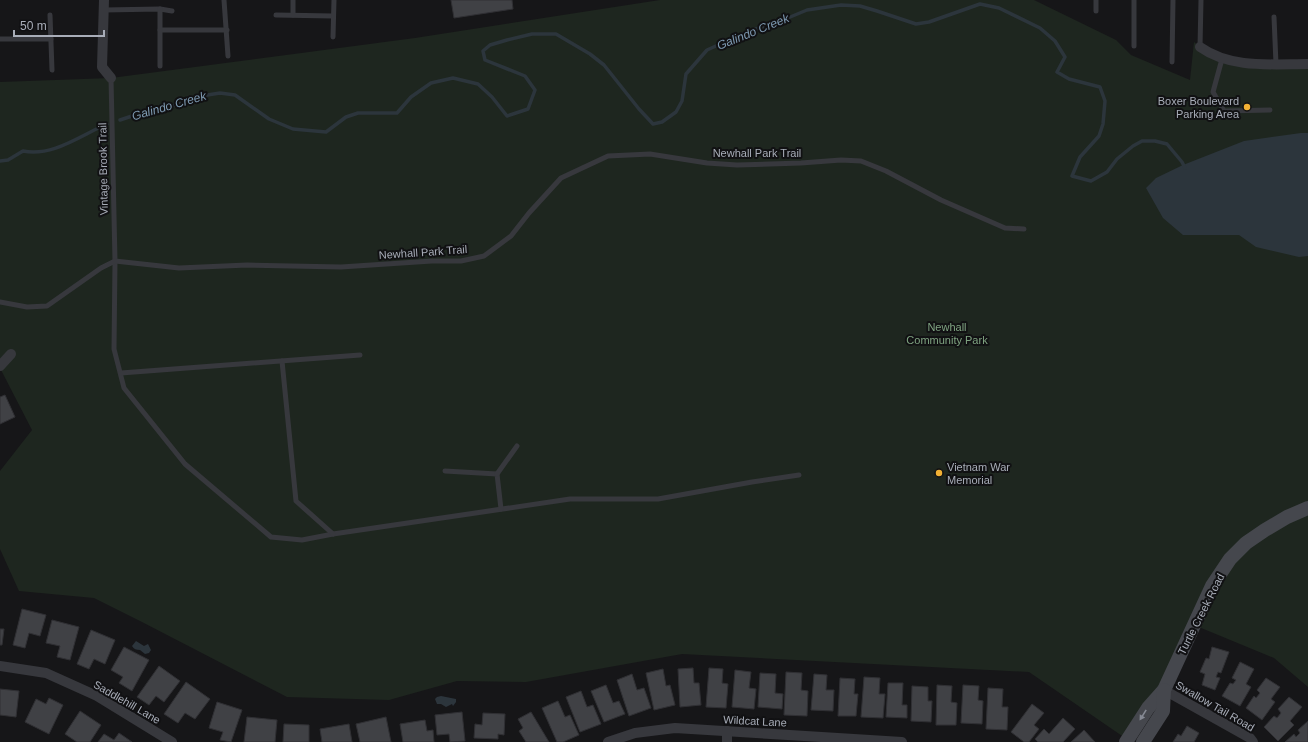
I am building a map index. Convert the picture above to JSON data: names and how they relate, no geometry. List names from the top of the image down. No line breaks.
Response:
{"streets":{"street":["Turtle Creek Road","Saddlehill Lane","Swallow Tail Road","Wildcat Lane"],"lane":["Newhall Park Trail","Vintage Brook Trail"]},"crossings":[["Newhall Park Trail","Vintage Brook Trail"],["Turtle Creek Road","Swallow Tail Road"]],"water":["Galindo Creek"],"parks":["Newhall Community Park"],"places":["Boxer Boulevard Parking Area","Vietnam War Memorial"],"scale_bar":"50 m"}
